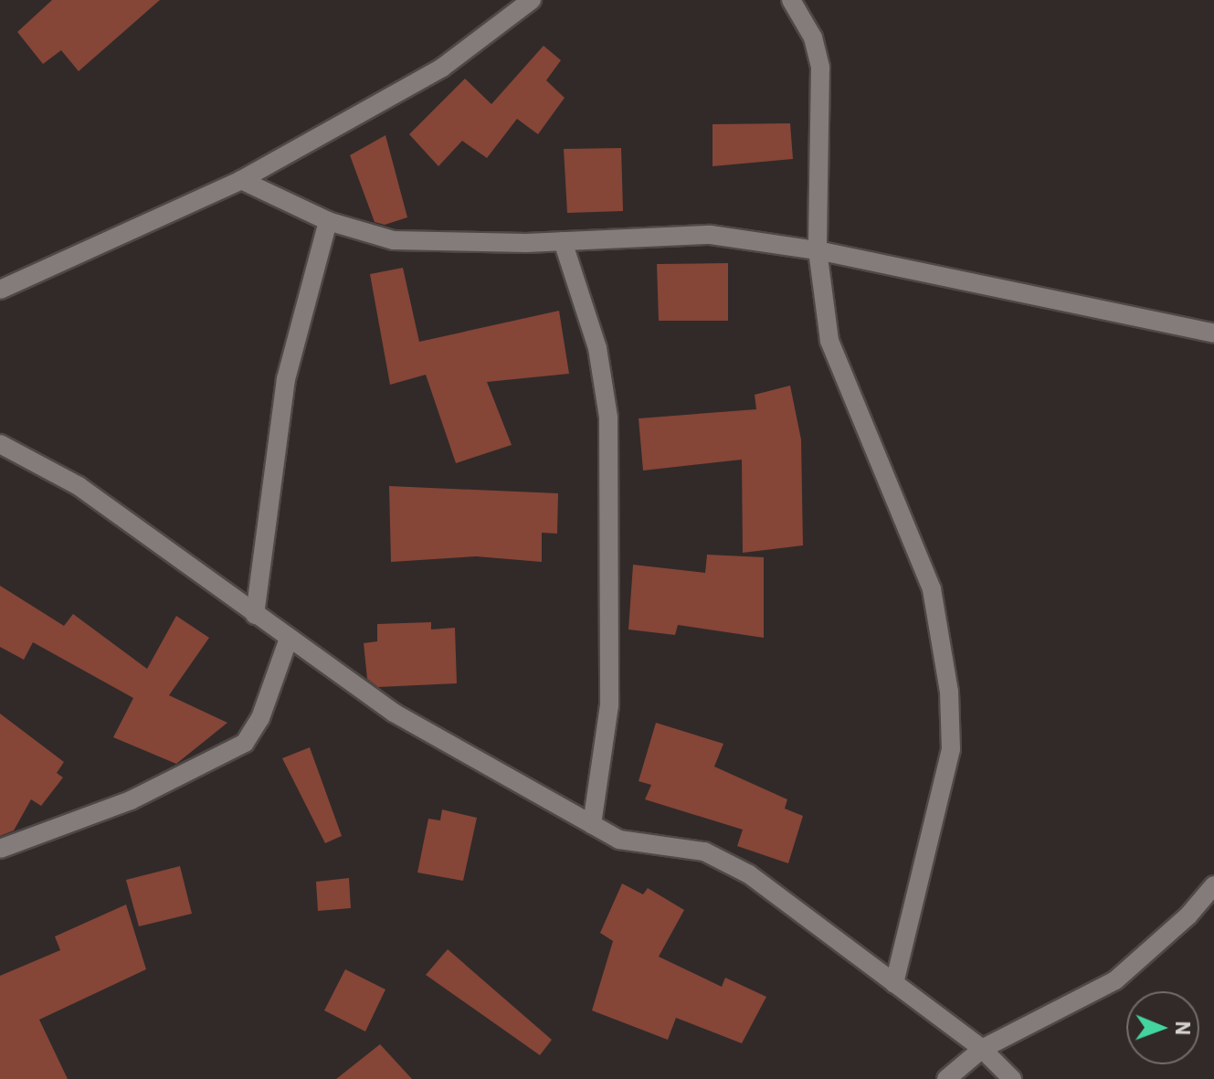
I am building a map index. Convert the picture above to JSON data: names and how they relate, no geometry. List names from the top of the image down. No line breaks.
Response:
{"north":"right"}
